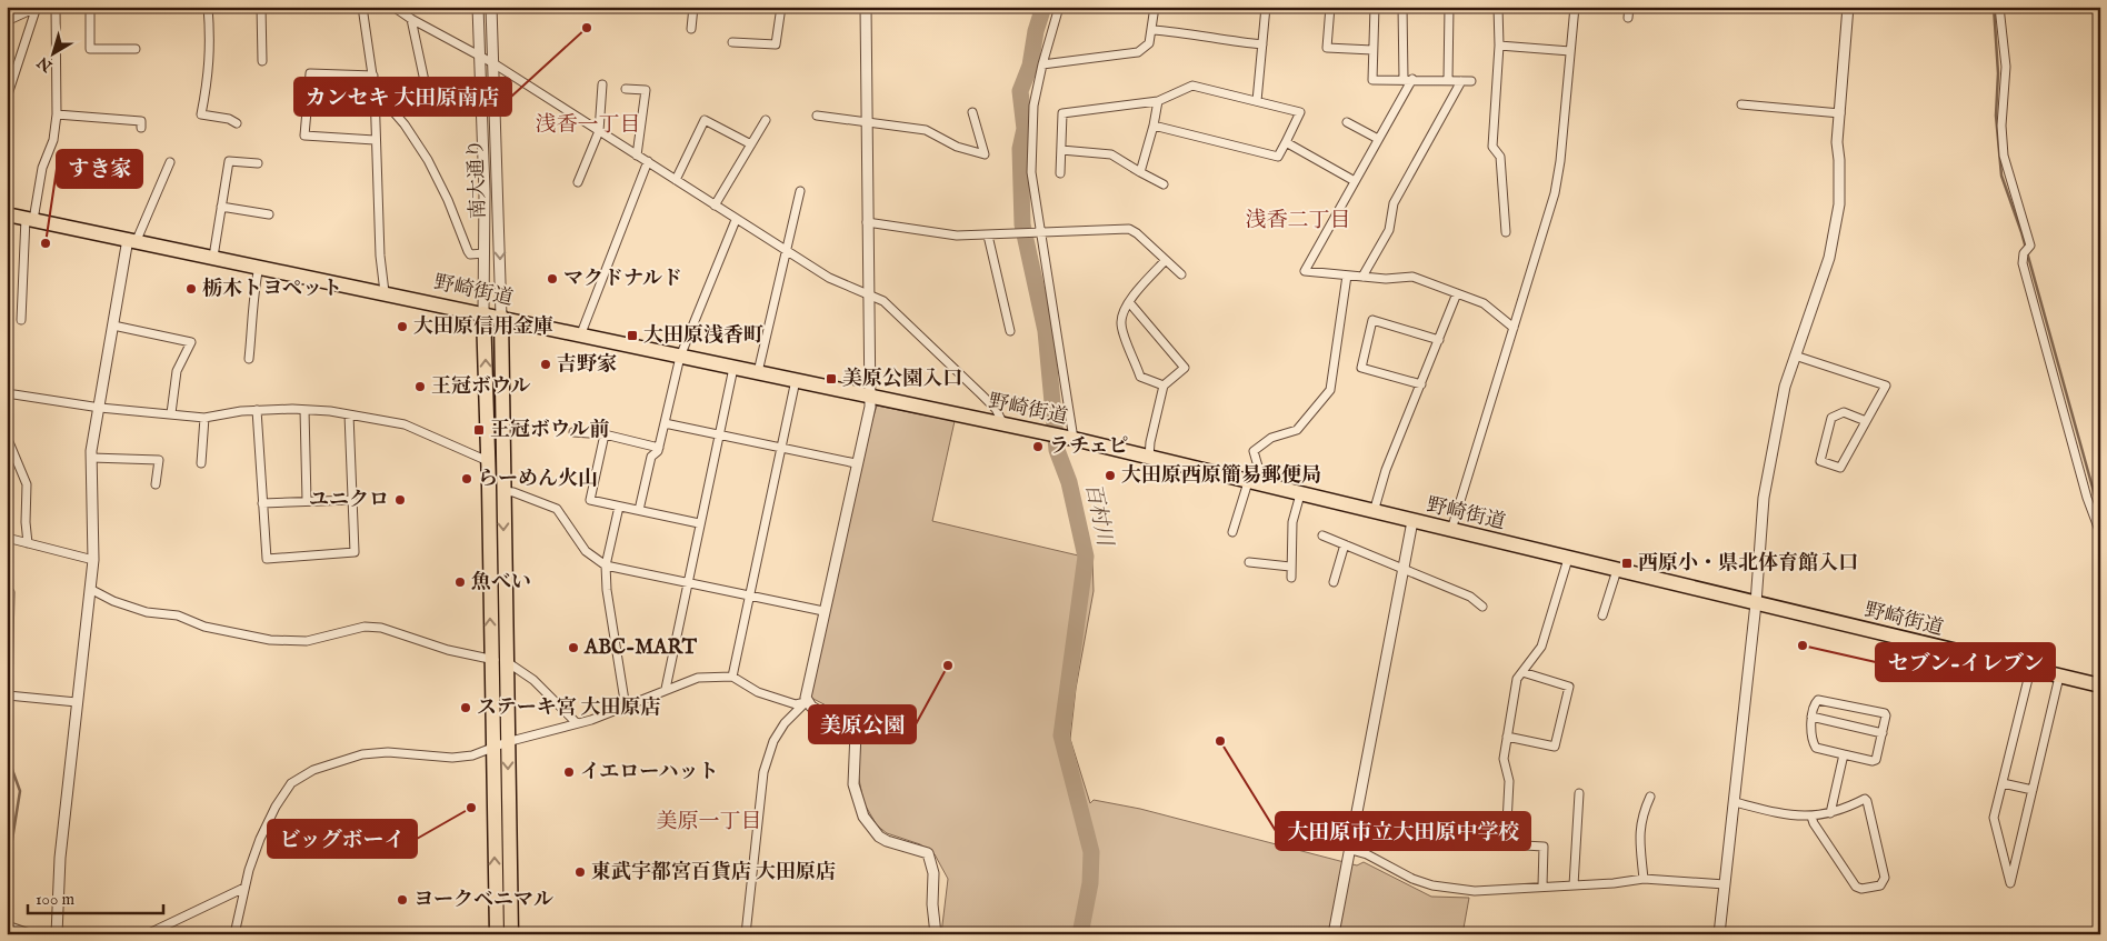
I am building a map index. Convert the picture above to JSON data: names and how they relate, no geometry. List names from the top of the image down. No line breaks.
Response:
{"streets":{"highway":["野崎街道"],"street":["南大通り"]},"crossings":[["南大通り","野崎街道"]],"districts":["浅香一丁目","浅香二丁目","美原一丁目"],"water":["百村川"],"places":{"other":["カンセキ 大田原南店","すき家","マクドナルド","栃木トヨペット","大田原信用金庫","吉野家","王冠ボウル","ラチェピ","大田原西原簡易郵便局","らーめん火山","ユニクロ","魚べい","セブン-イレブン","ABC-MART","美原公園","ステーキ宮 大田原店","大田原市立大田原中学校","イエローハット","ビッグボーイ","東武宇都宮百貨店 大田原店","ヨークベニマル"],"transit":["大田原浅香町","美原公園入口","王冠ボウル前","西原小・県北体育館入口"]},"scale_bar":"100 m","north":"bottom left"}
